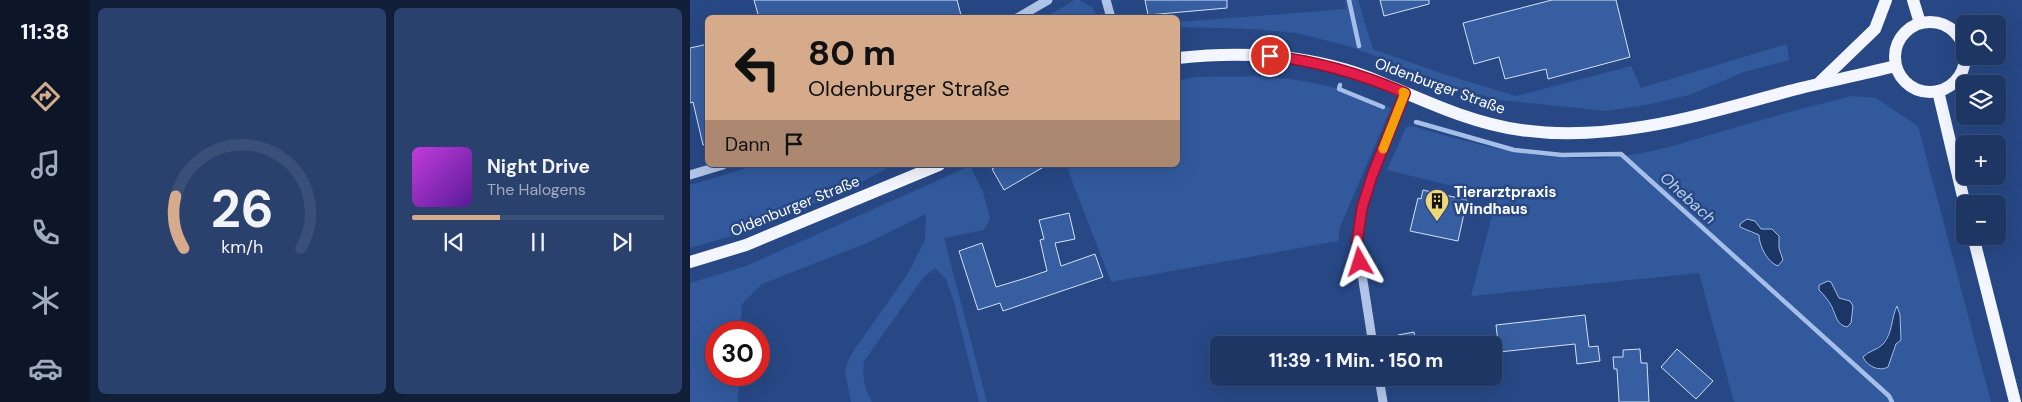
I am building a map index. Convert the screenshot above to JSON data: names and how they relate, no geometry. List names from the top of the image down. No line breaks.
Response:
{"streets":{"main road":["Oldenburger Straße"]},"water":["Ohebach"],"places":{"building":["Tierarztpraxis Windhaus"]},"page":{"tabs":"11:38","map_buttons":["+","−"],"turn":["80 m","Oldenburger Straße"],"then":"Dann","song":["Night Drive","The Halogens"],"limit":"30","trip":"11:39 · 1 Min. · 150 m","gauge":["26","km/h"]}}
